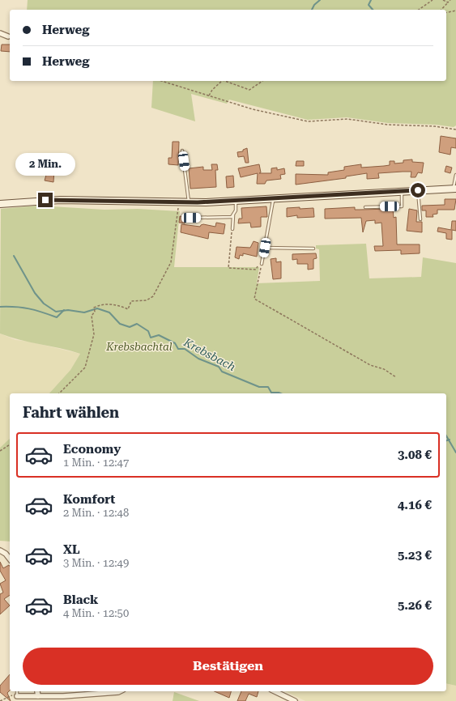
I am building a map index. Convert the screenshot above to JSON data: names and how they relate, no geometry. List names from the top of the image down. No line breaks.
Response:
{"water":["Krebsbach"],"parks":["Krebsbachtal"],"page":{"banner":["Herweg","Herweg"],"bubble":"2 Min.","heading":"Fahrt wählen","list":[{"name":"Economy","note":"1 Min. · 12:47","value":"3.08 €"},{"name":"Komfort","note":"2 Min. · 12:48","value":"4.16 €"},{"name":"XL","note":"3 Min. · 12:49","value":"5.23 €"},{"name":"Black","note":"4 Min. · 12:50","value":"5.26 €"}],"buttons":"Bestätigen"}}
